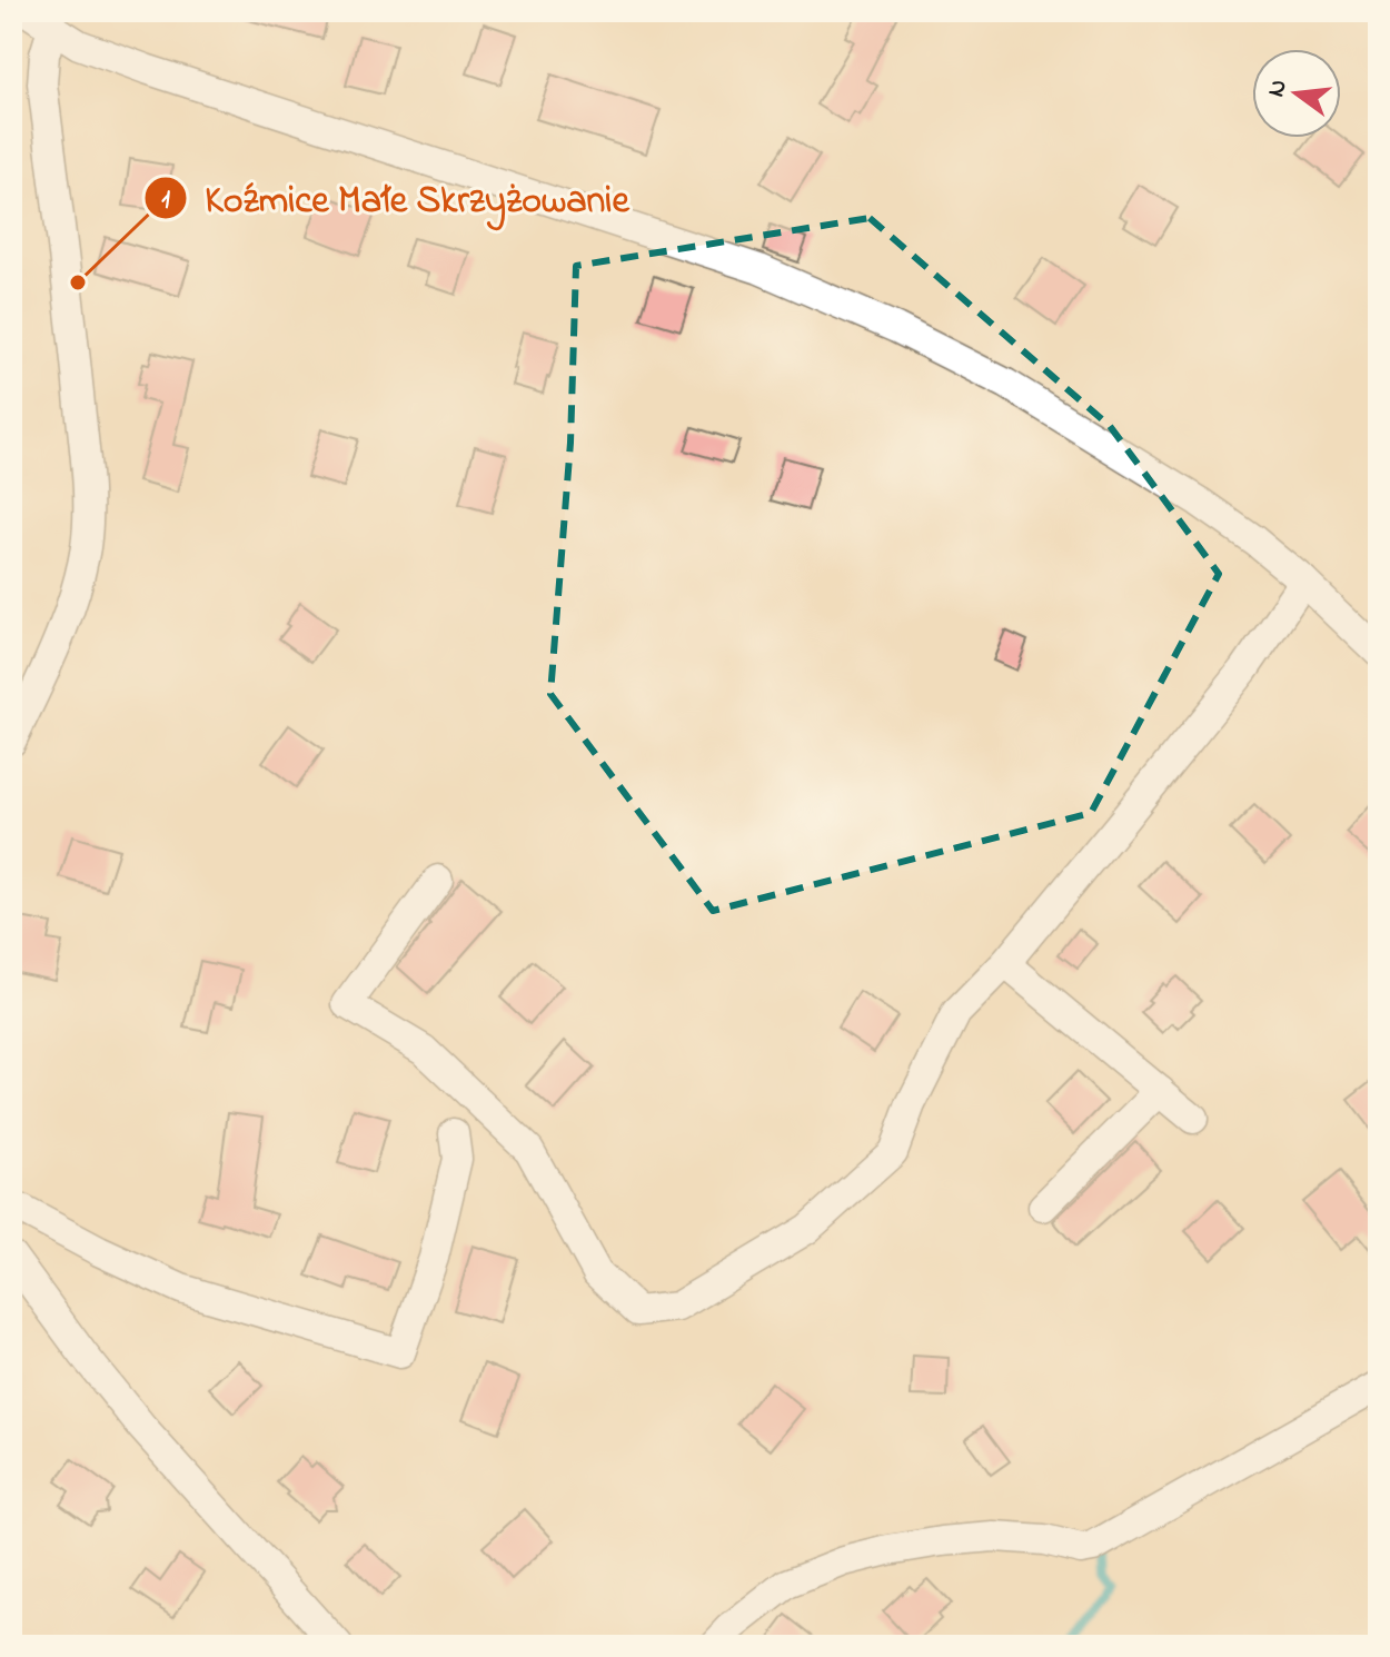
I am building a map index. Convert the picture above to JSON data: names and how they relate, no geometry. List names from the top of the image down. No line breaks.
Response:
{"places":["Koźmice Małe Skrzyżowanie"],"north":"left"}
